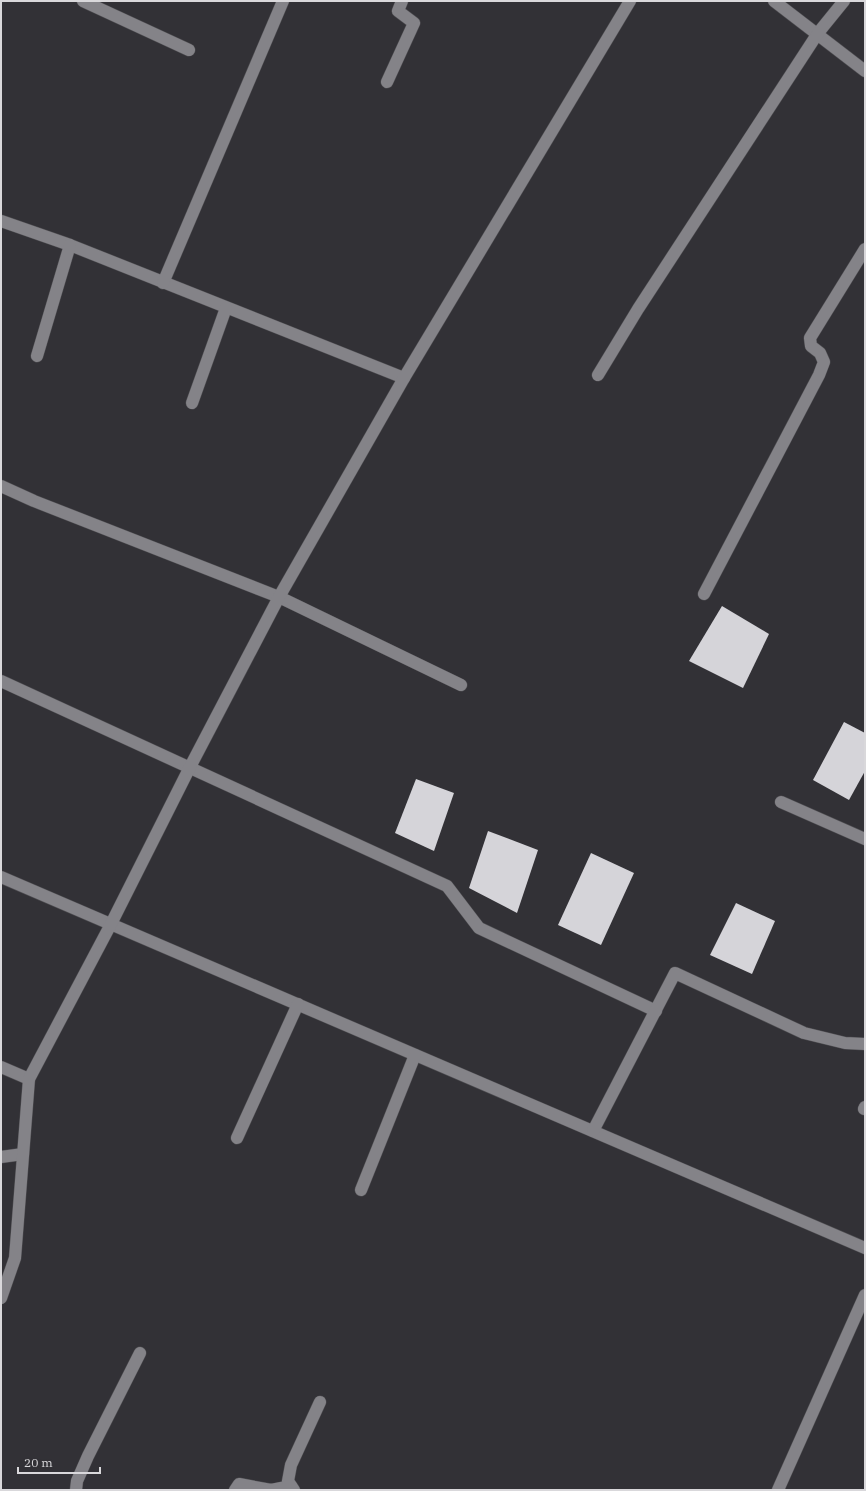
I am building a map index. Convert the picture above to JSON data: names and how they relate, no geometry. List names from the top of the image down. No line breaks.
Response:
{"scale_bar":"20 m"}
